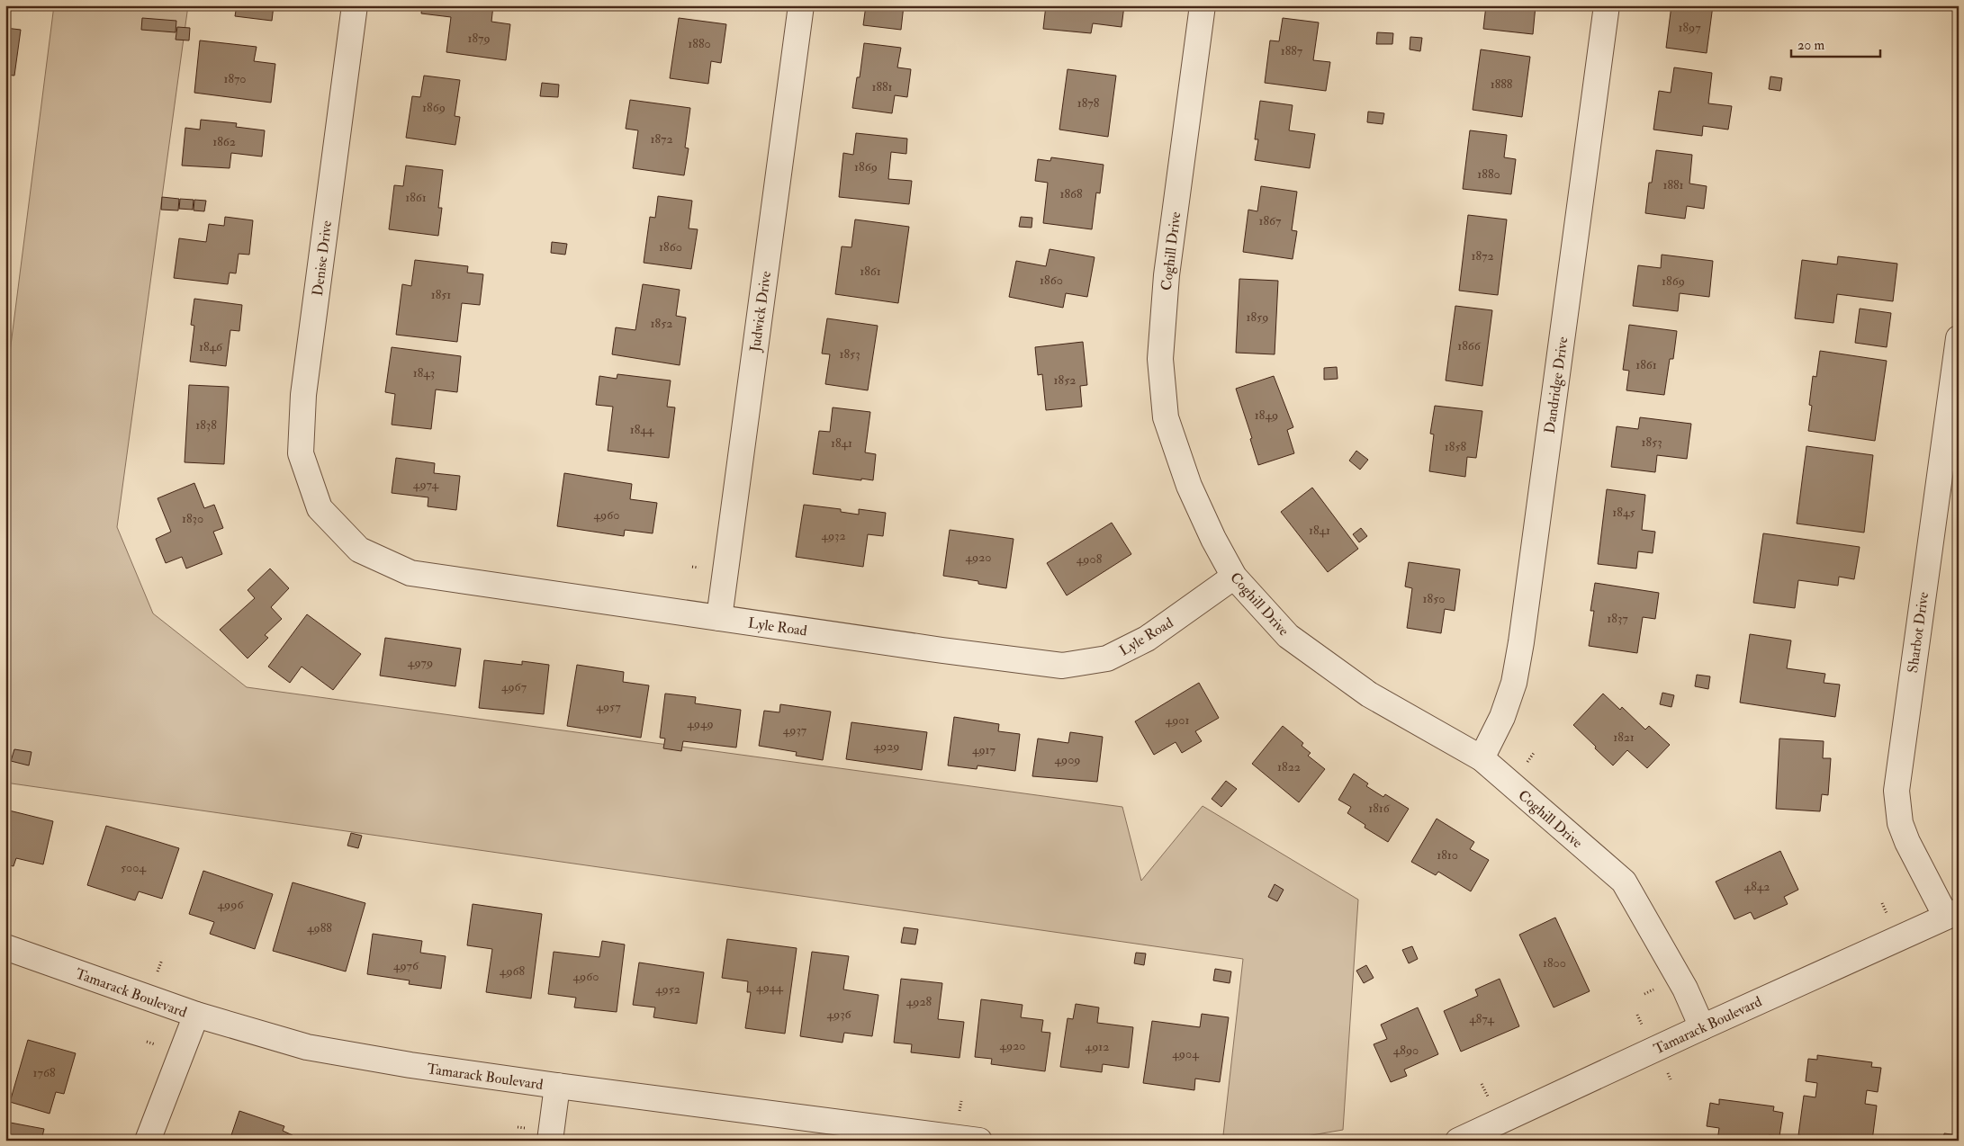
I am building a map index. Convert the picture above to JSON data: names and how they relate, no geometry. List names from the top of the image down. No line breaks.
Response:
{"streets":{"street":["Coghill Drive","Denise Drive","Judwick Drive","Dandridge Drive","Lyle Road","Sharbot Drive","Tamarack Boulevard"]},"crossings":[["Coghill Drive","Dandridge Drive"],["Coghill Drive","Lyle Road"],["Coghill Drive","Tamarack Boulevard"],["Denise Drive","Lyle Road"],["Judwick Drive","Lyle Road"],["Sharbot Drive","Tamarack Boulevard"]],"house_numbers":["1897","1879","1880","1887","1870","1888","1881","1878","1869","1872","1862","1869","1880","1881","1868","1861","1867","1860","1872","1861","1860","1869","1851","1859","1852","1866","1846","1853","1861","1843","1852","1849","1838","1844","1853","1841","1858","4974","1845","4960","1830","1841","4932","4920","4908","1850","1837","4979","4967","4957","4901","4949","4937","1821","4929","4917","4909","1822","1816","1810","5004","4842","4996","4988","1800","4976","4968","4960","4944","4952","4928","4936","4874","4920","4912","4890","4904","1768"],"scale_bar":"20 m"}
